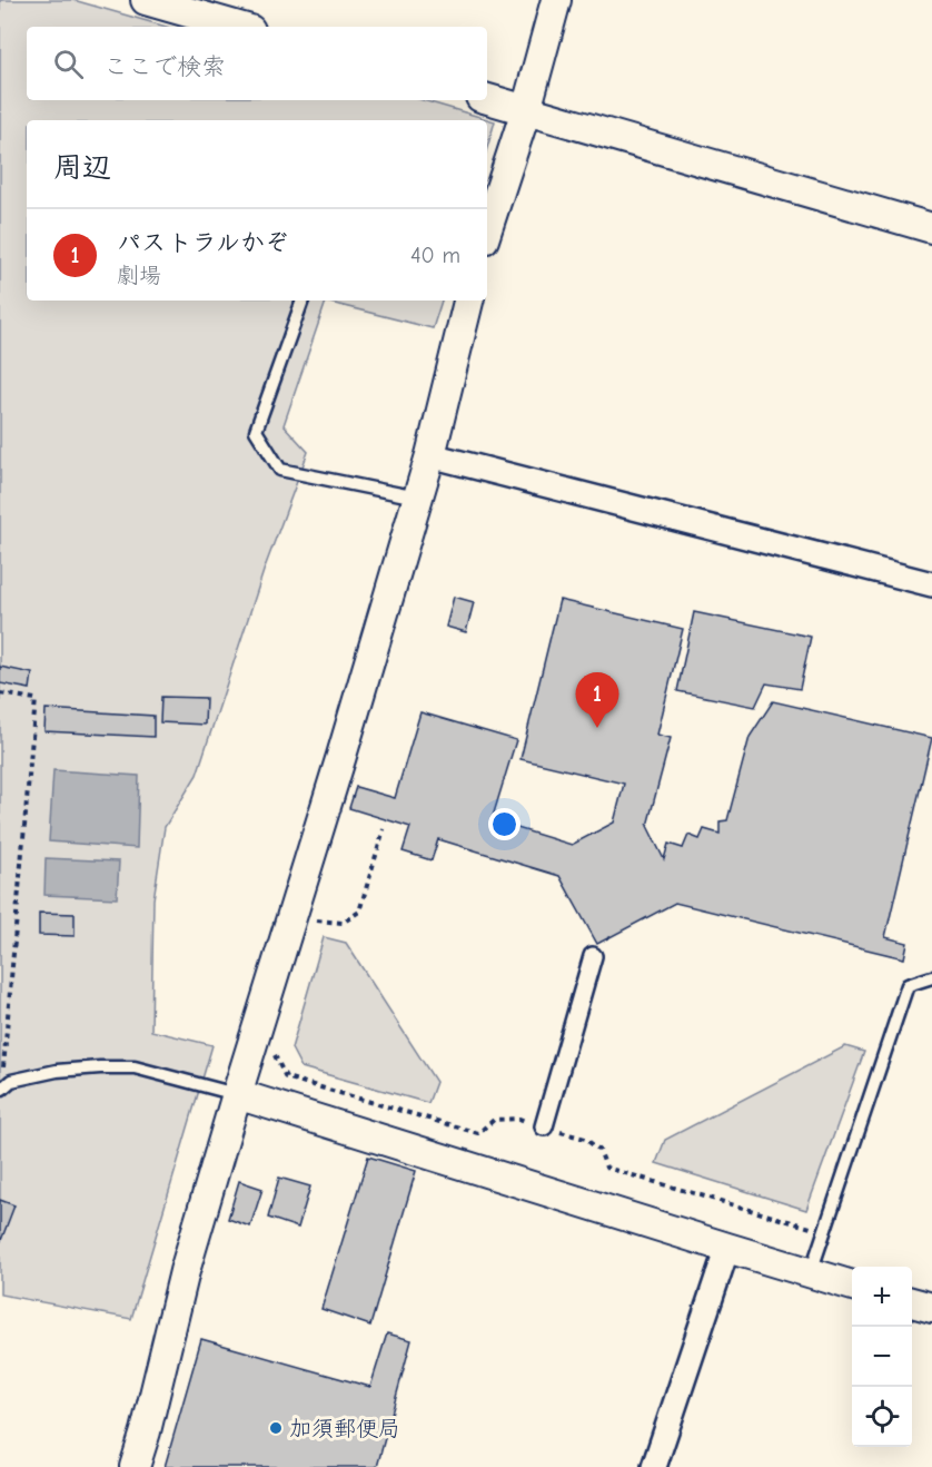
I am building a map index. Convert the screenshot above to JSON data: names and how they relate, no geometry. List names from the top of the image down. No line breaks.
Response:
{"places":["加須郵便局"],"page":{"search":"ここで検索","heading":"周辺","list":[{"mark":"1","name":"パストラルかぞ","note":"劇場","value":"40 m"}],"pins":"1","map_buttons":["+","−"]}}
